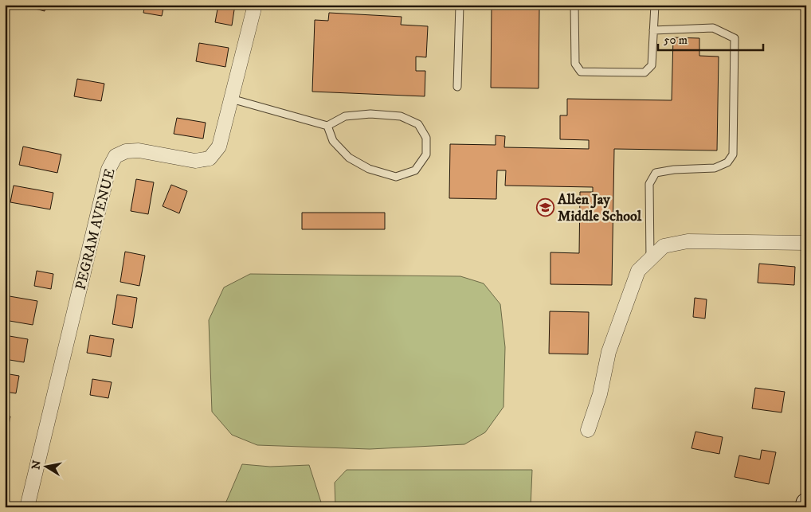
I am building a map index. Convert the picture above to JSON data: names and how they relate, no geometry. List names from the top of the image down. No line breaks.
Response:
{"streets":{"street":["PEGRAM AVENUE"]},"places":{"school or university":["Allen Jay Middle School"]},"scale_bar":"50 m","north":"left"}
